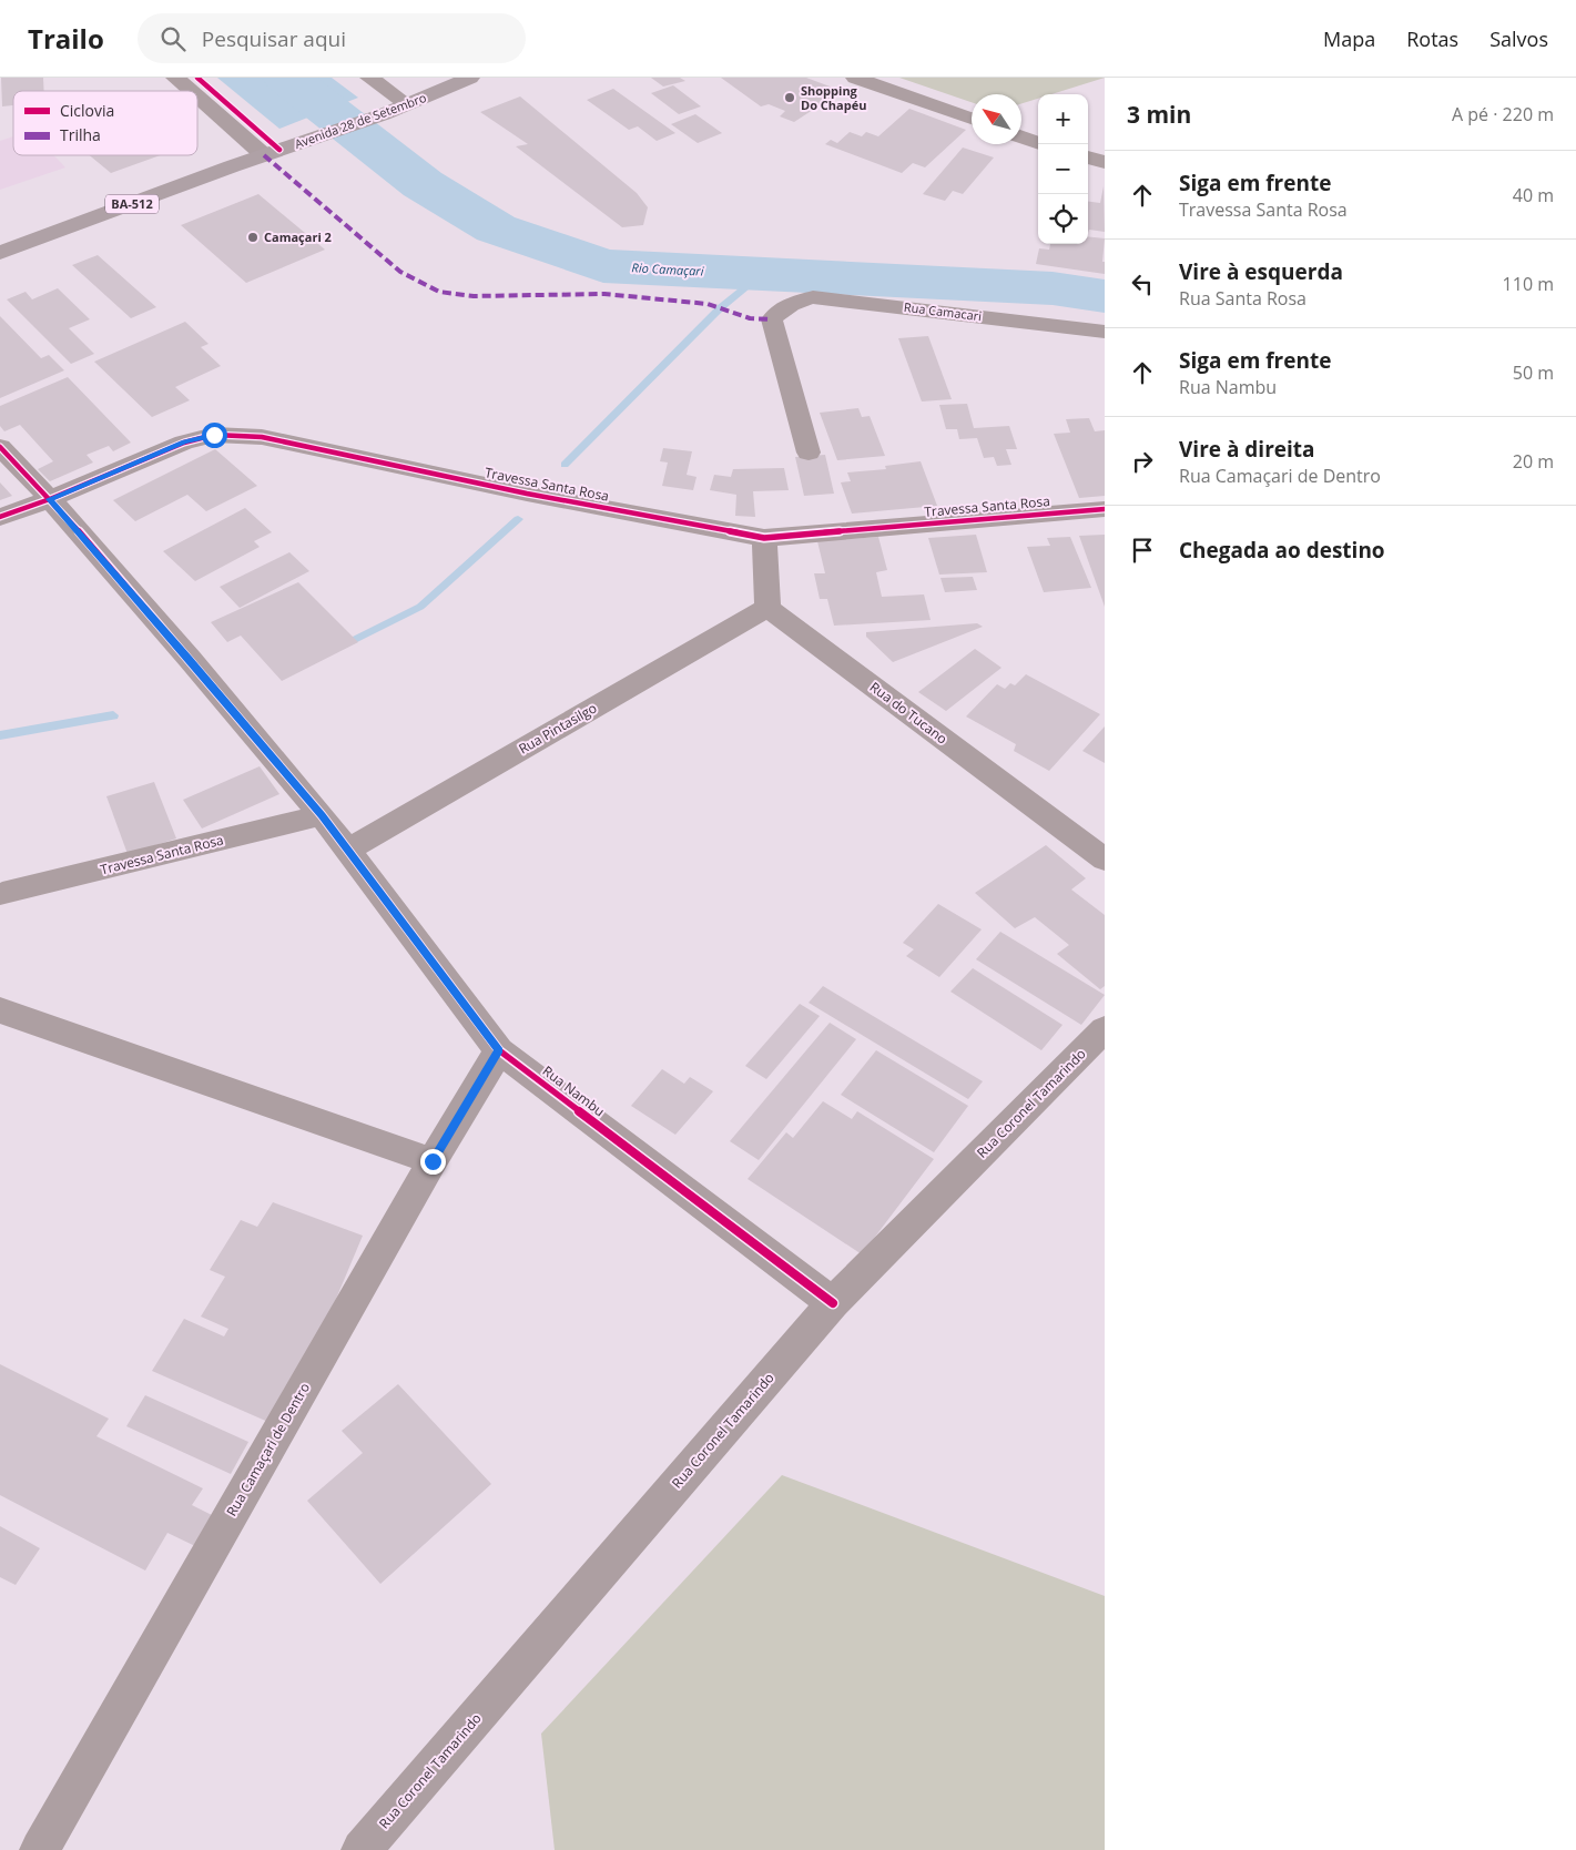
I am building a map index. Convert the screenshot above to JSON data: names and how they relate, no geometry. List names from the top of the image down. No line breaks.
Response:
{"streets":{"main road":["Avenida 28 de Setembro","BA-512"],"street":["Rua Camacari","Travessa Santa Rosa","Rua do Tucano","Rua Pintasilgo","Rua Nambu","Rua Coronel Tamarindo","Rua Camaçari de Dentro"]},"crossings":[["Travessa Santa Rosa","Rua Nambu"],["Rua do Tucano","Rua Pintasilgo"],["Rua Pintasilgo","Rua Nambu"],["Rua Nambu","Rua Coronel Tamarindo"],["Rua Nambu","Rua Camaçari de Dentro"]],"water":["Rio Camaçari"],"places":["Shopping Do Chapéu","Camaçari 2"],"legend":["Ciclovia","Trilha"],"north":"top left","page":{"header":"Trailo","search":"Pesquisar aqui","nav":["Mapa","Rotas","Salvos"],"heading":["3 min","A pé · 220 m"],"map_buttons":["+","−"],"list":[["Siga em frente","Travessa Santa Rosa","40 m"],["Vire à esquerda","Rua Santa Rosa","110 m"],["Siga em frente","Rua Nambu","50 m"],["Vire à direita","Rua Camaçari de Dentro","20 m"],"Chegada ao destino"]}}
